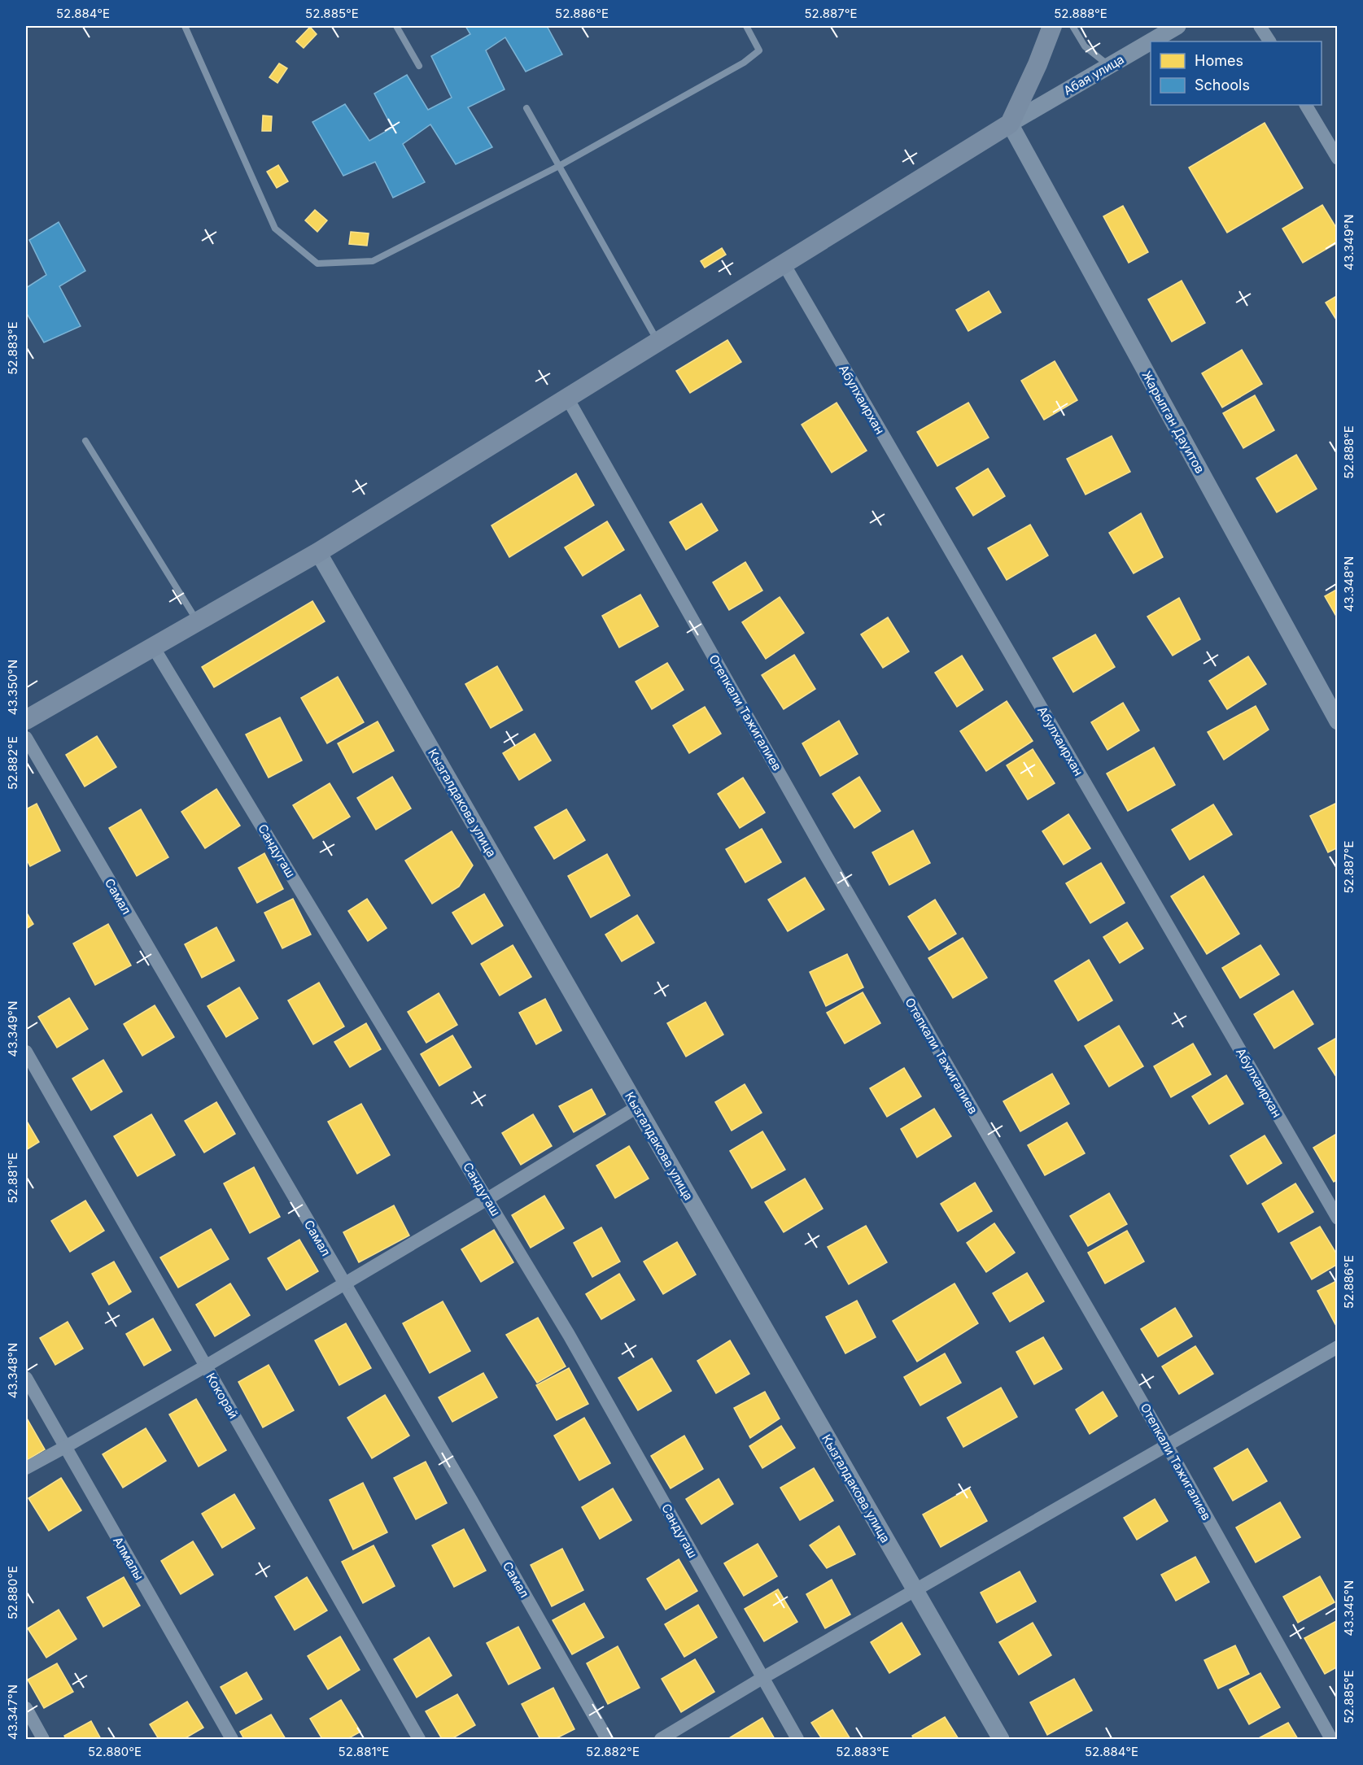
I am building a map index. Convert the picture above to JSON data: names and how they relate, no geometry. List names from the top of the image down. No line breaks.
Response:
{"streets":{"street":["Абая улица","Абулхаирхан","Жарылган Дауитов","Отепкали Тажигалиев","Кызгалдакова улица","Сандугаш","Самал","Кокорай","Алмалы"]},"crossings":[["Абая улица","Жарылган Дауитов"]],"legend":["Homes","Schools"],"coordinates":["52.884°E","52.885°E","52.886°E","52.887°E","52.888°E","43.349°N","52.883°E","43.348°N","43.350°N","52.882°E","52.881°E","52.880°E","43.345°N","43.347°N"]}
